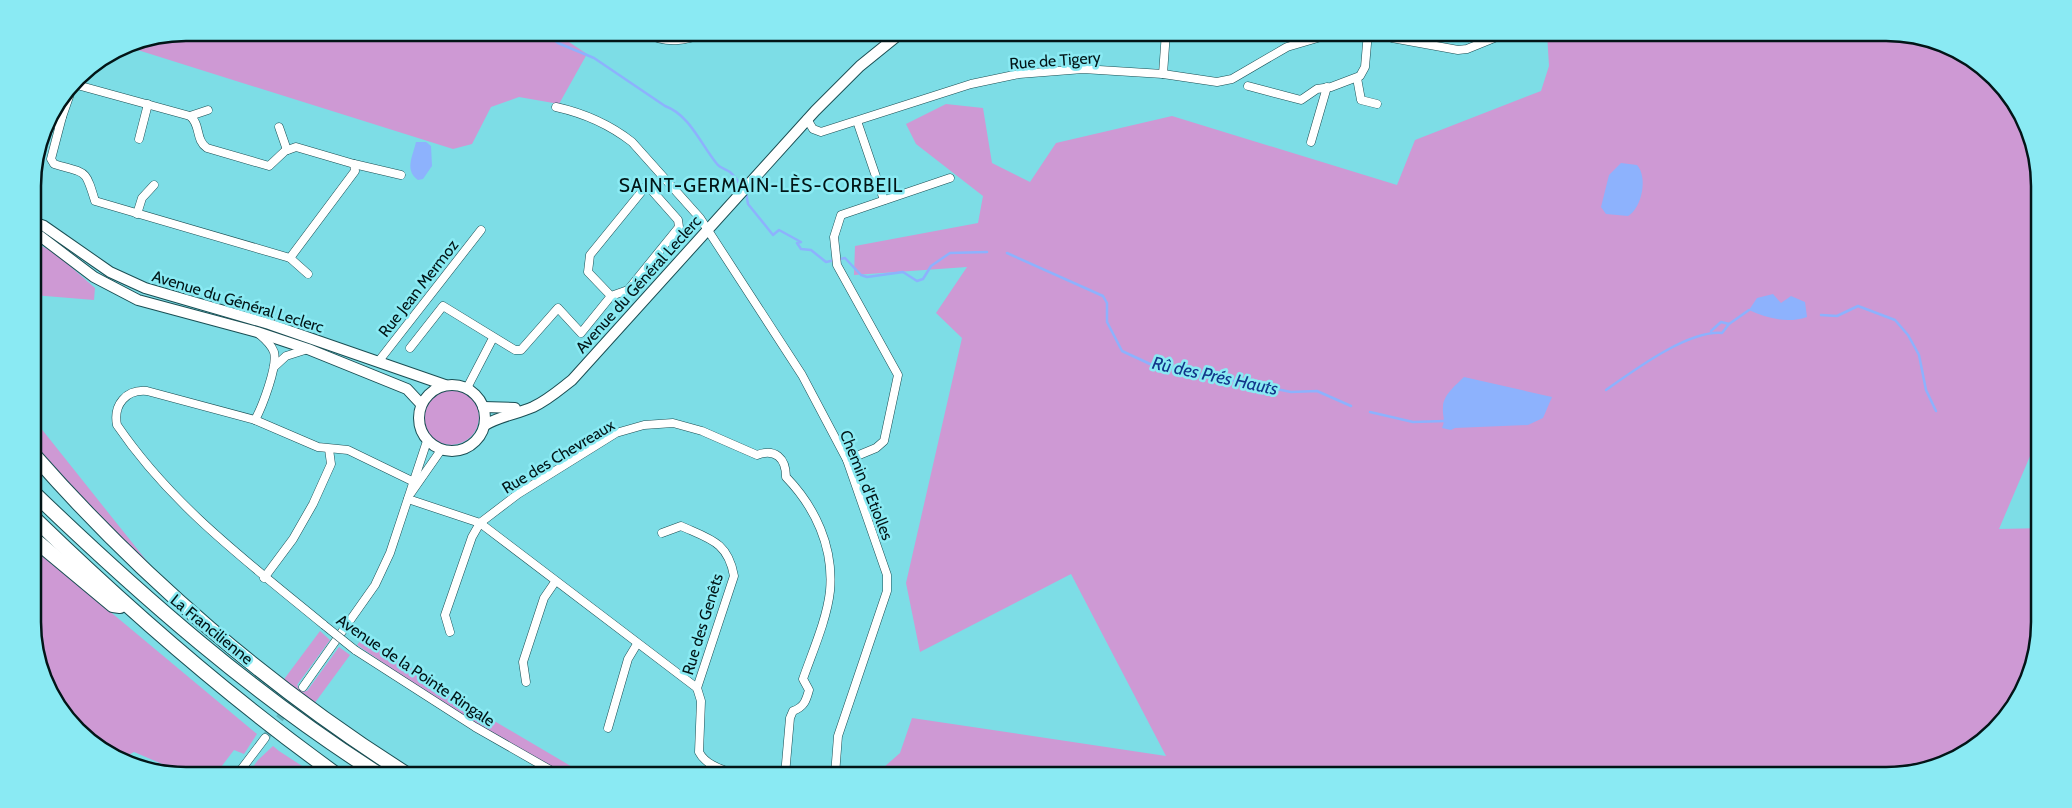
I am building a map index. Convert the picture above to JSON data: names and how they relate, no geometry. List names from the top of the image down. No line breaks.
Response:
{"streets":{"highway":["La Francilienne"],"main road":["Avenue du Général Leclerc"],"street":["Rue de Tigery","Rue Jean Mermoz","Rue des Chevreaux","Chemin d'Etiolles","Rue des Genêts","Avenue de la Pointe Ringale"]},"crossings":[["Rue de Tigery","Avenue du Général Leclerc"],["Avenue du Général Leclerc","Rue Jean Mermoz"],["Avenue du Général Leclerc","Chemin d'Etiolles"]],"districts":["SAINT-GERMAIN-LÈS-CORBEIL"],"water":["Rû des Prés Hauts"]}
